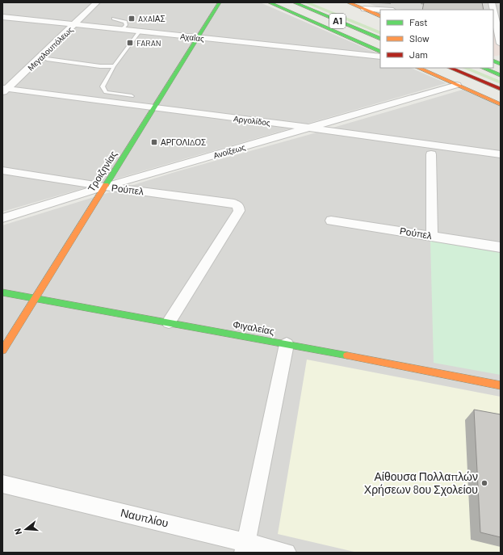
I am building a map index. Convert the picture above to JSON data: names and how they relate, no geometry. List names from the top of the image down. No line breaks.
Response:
{"streets":{"main road":["Α1","Τροιζηνίας","Φιγαλείας"],"street":["Αχαΐας","Μεγαλουπόλεως","Αργολίδος","Ανοίξεως","Ρούπελ","Ναυπλίου"]},"crossings":[["Αχαΐας","Μεγαλουπόλεως"],["Αχαΐας","Τροιζηνίας"],["Μεγαλουπόλεως","Αργολίδος"],["Αργολίδος","Ανοίξεως"],["Αργολίδος","Τροιζηνίας"],["Ανοίξεως","Τροιζηνίας"],["Ανοίξεως","Ρούπελ"],["Τροιζηνίας","Ρούπελ"],["Τροιζηνίας","Φιγαλείας"],["Ρούπελ","Φιγαλείας"]],"places":{"transit":["AXAΙΑΣ","FARAN","ΑΡΓΟΛΙΔΟΣ"],"other":["Αίθουσα Πολλαπλών Χρήσεων 8ου Σχολείου"]},"legend":["Fast","Slow","Jam"],"north":"left"}
